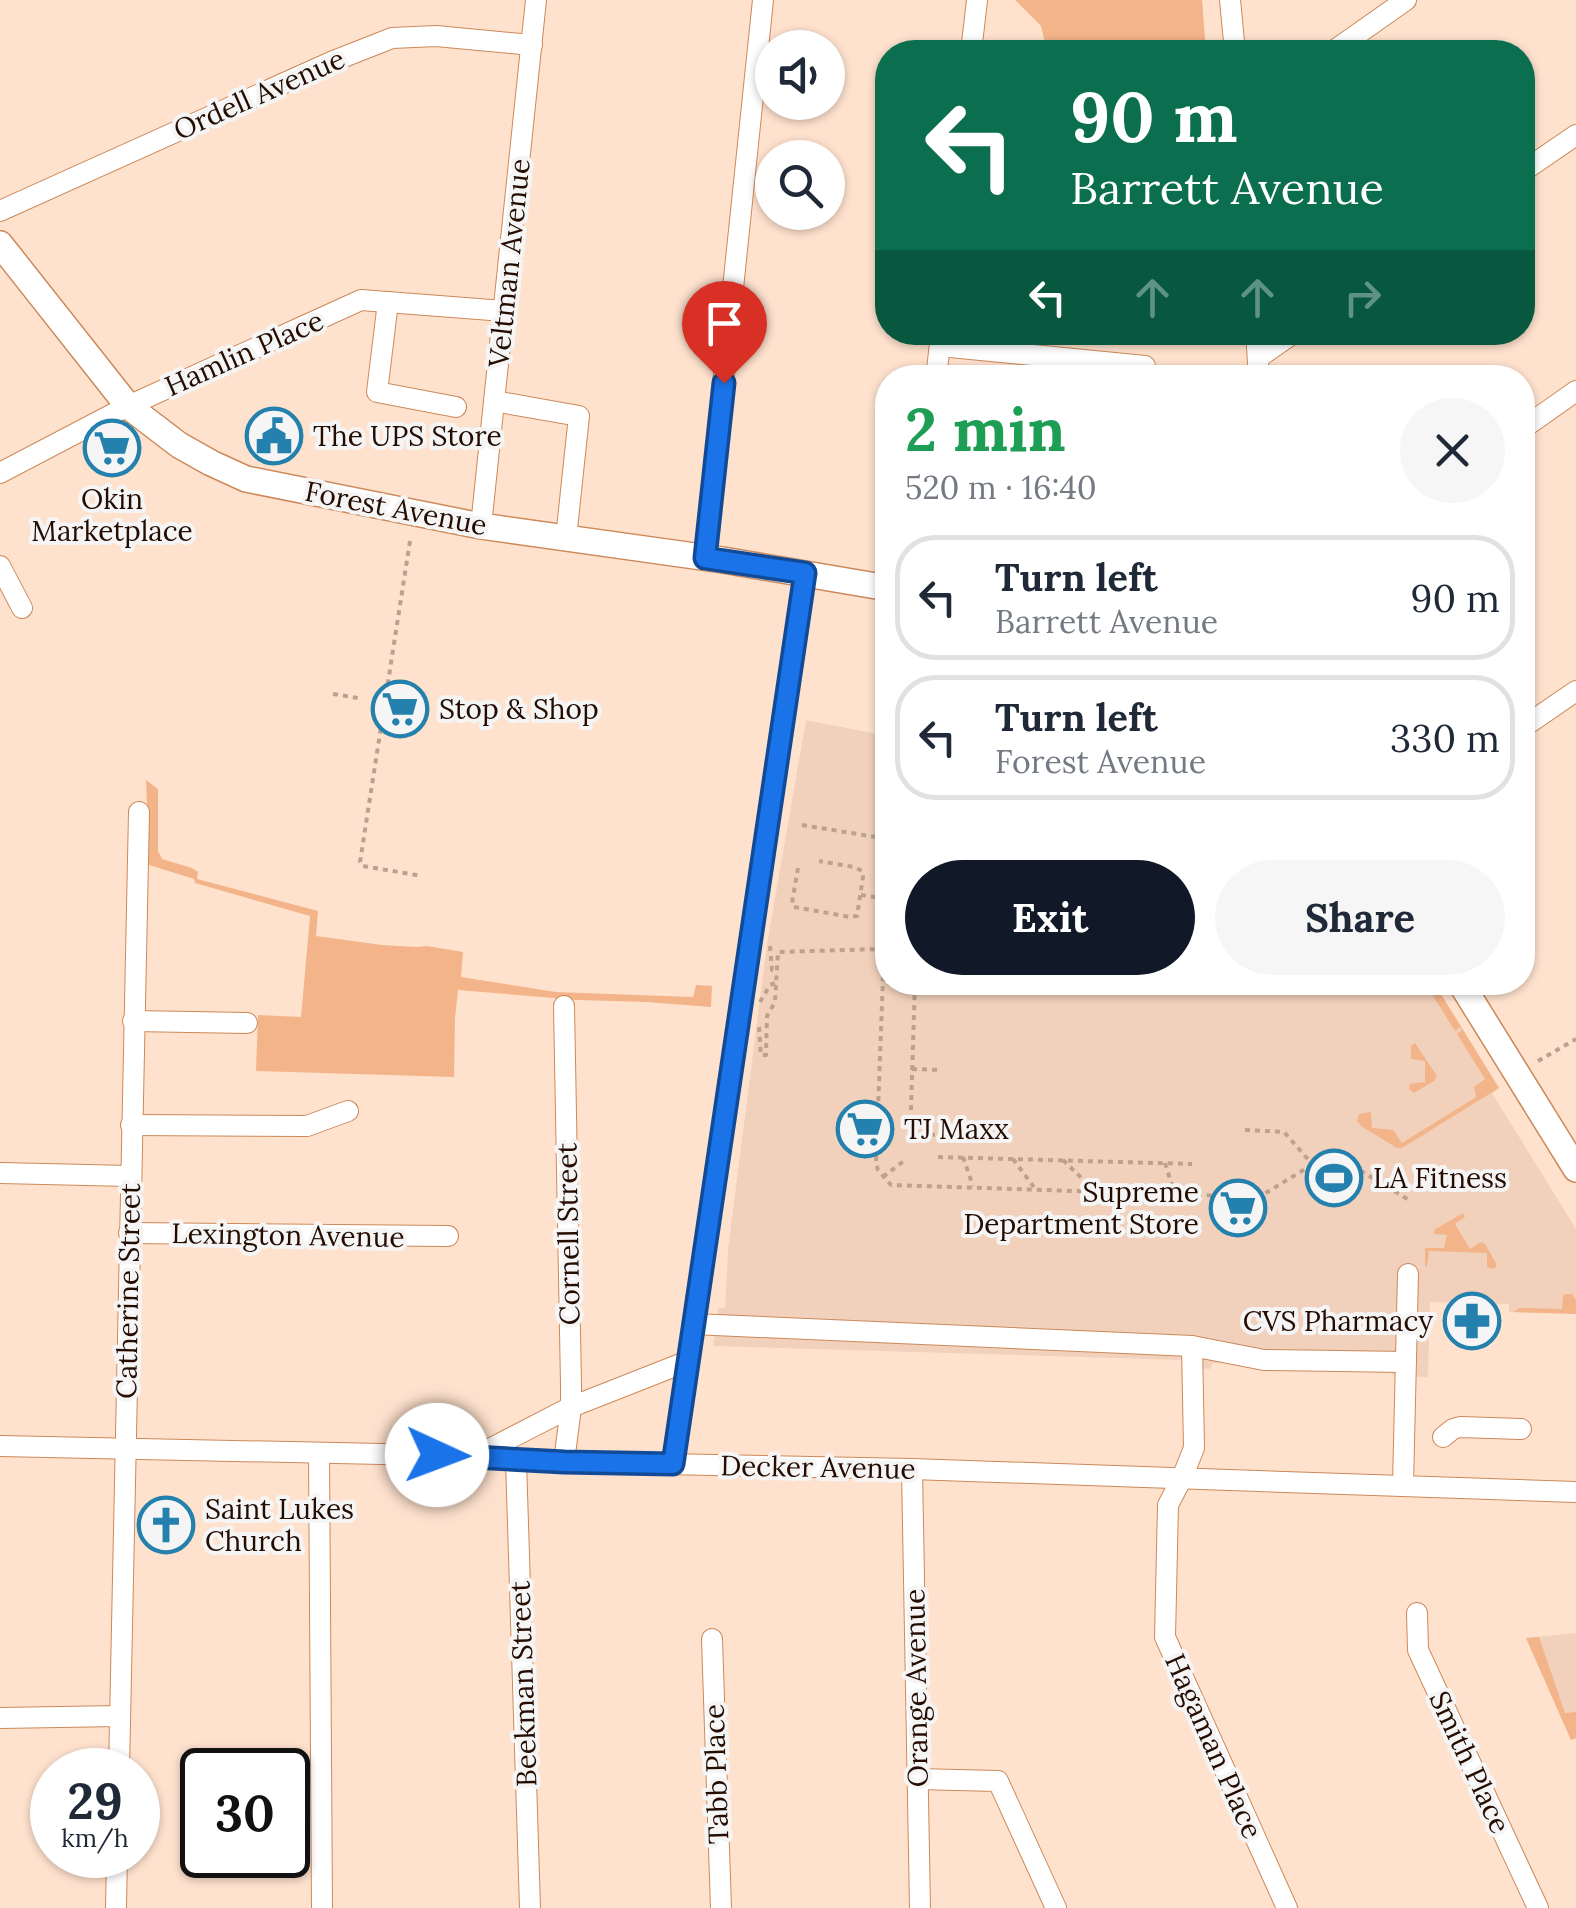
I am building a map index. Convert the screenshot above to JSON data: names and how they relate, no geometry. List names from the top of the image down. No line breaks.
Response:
{"streets":{"main road":["Forest Avenue"],"street":["Ordell Avenue","Veltman Avenue","Hamlin Place","Cornell Street","Lexington Avenue","Catherine Street","Decker Avenue","Beekman Street","Orange Avenue","Hagaman Place","Smith Place","Tabb Place"]},"crossings":[["Ordell Avenue","Veltman Avenue"],["Veltman Avenue","Hamlin Place"],["Veltman Avenue","Forest Avenue"],["Hamlin Place","Forest Avenue"],["Cornell Street","Decker Avenue"],["Lexington Avenue","Catherine Street"],["Catherine Street","Decker Avenue"],["Decker Avenue","Beekman Street"],["Decker Avenue","Orange Avenue"],["Decker Avenue","Hagaman Place"]],"places":{"public building":["The UPS Store"],"supermarket":["Okin Marketplace","Stop & Shop","TJ Maxx","Supreme Department Store"],"sports":["LA Fitness"],"pharmacy":["CVS Pharmacy"],"church":["Saint Lukes Church"]},"page":{"turn":["90 m","Barrett Avenue"],"heading":["2 min","520 m · 16:40"],"list":[{"name":"Turn left","note":"Barrett Avenue","value":"90 m"},{"name":"Turn left","note":"Forest Avenue","value":"330 m"}],"buttons":["Exit","Share"],"speed":"29 km/h","limit":"30"}}
